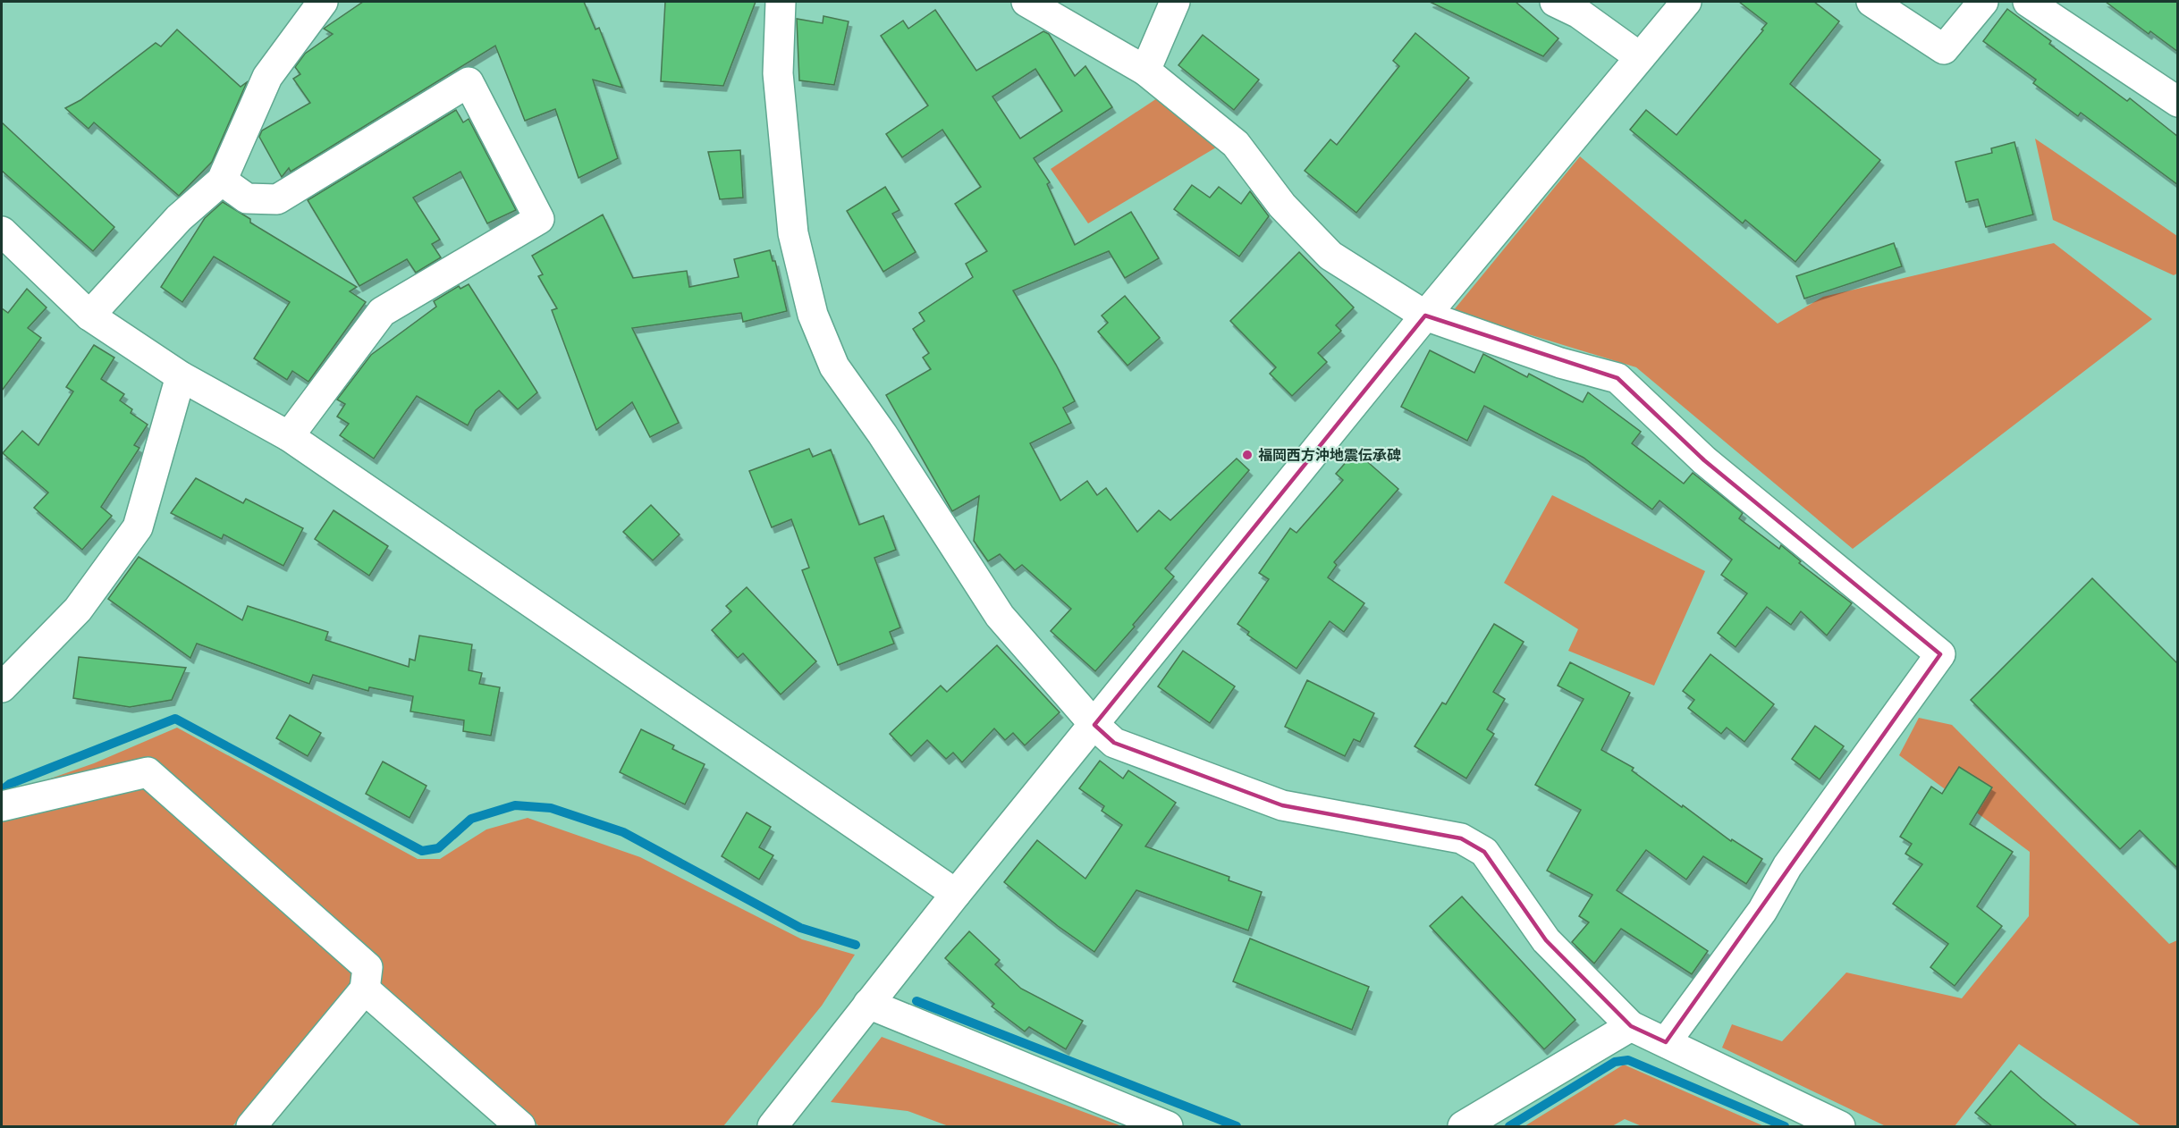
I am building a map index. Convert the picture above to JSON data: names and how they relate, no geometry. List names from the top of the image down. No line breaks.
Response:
{"places":["福岡西方沖地震伝承碑"]}
